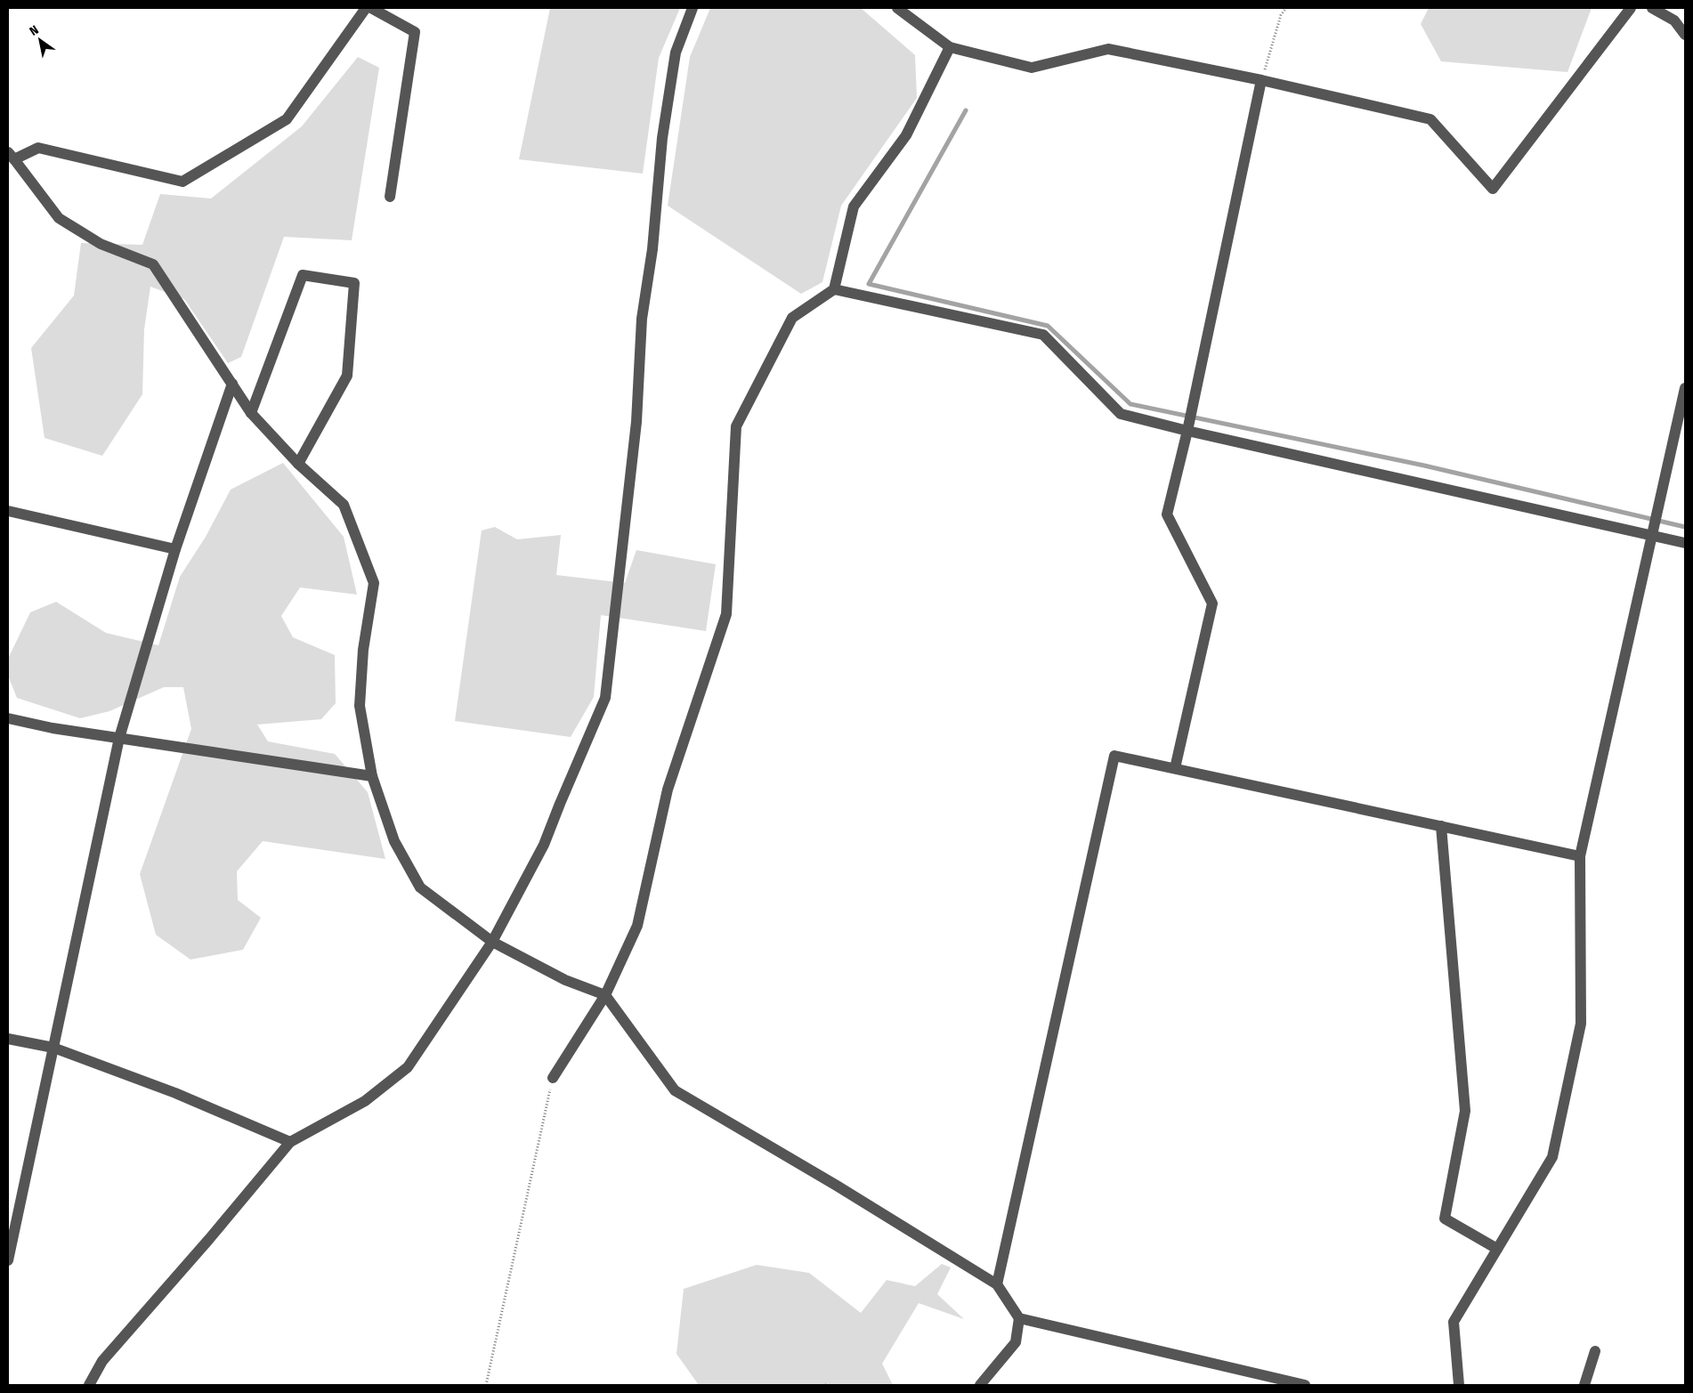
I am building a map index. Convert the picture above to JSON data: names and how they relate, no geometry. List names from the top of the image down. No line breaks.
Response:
{"north":"top left"}
